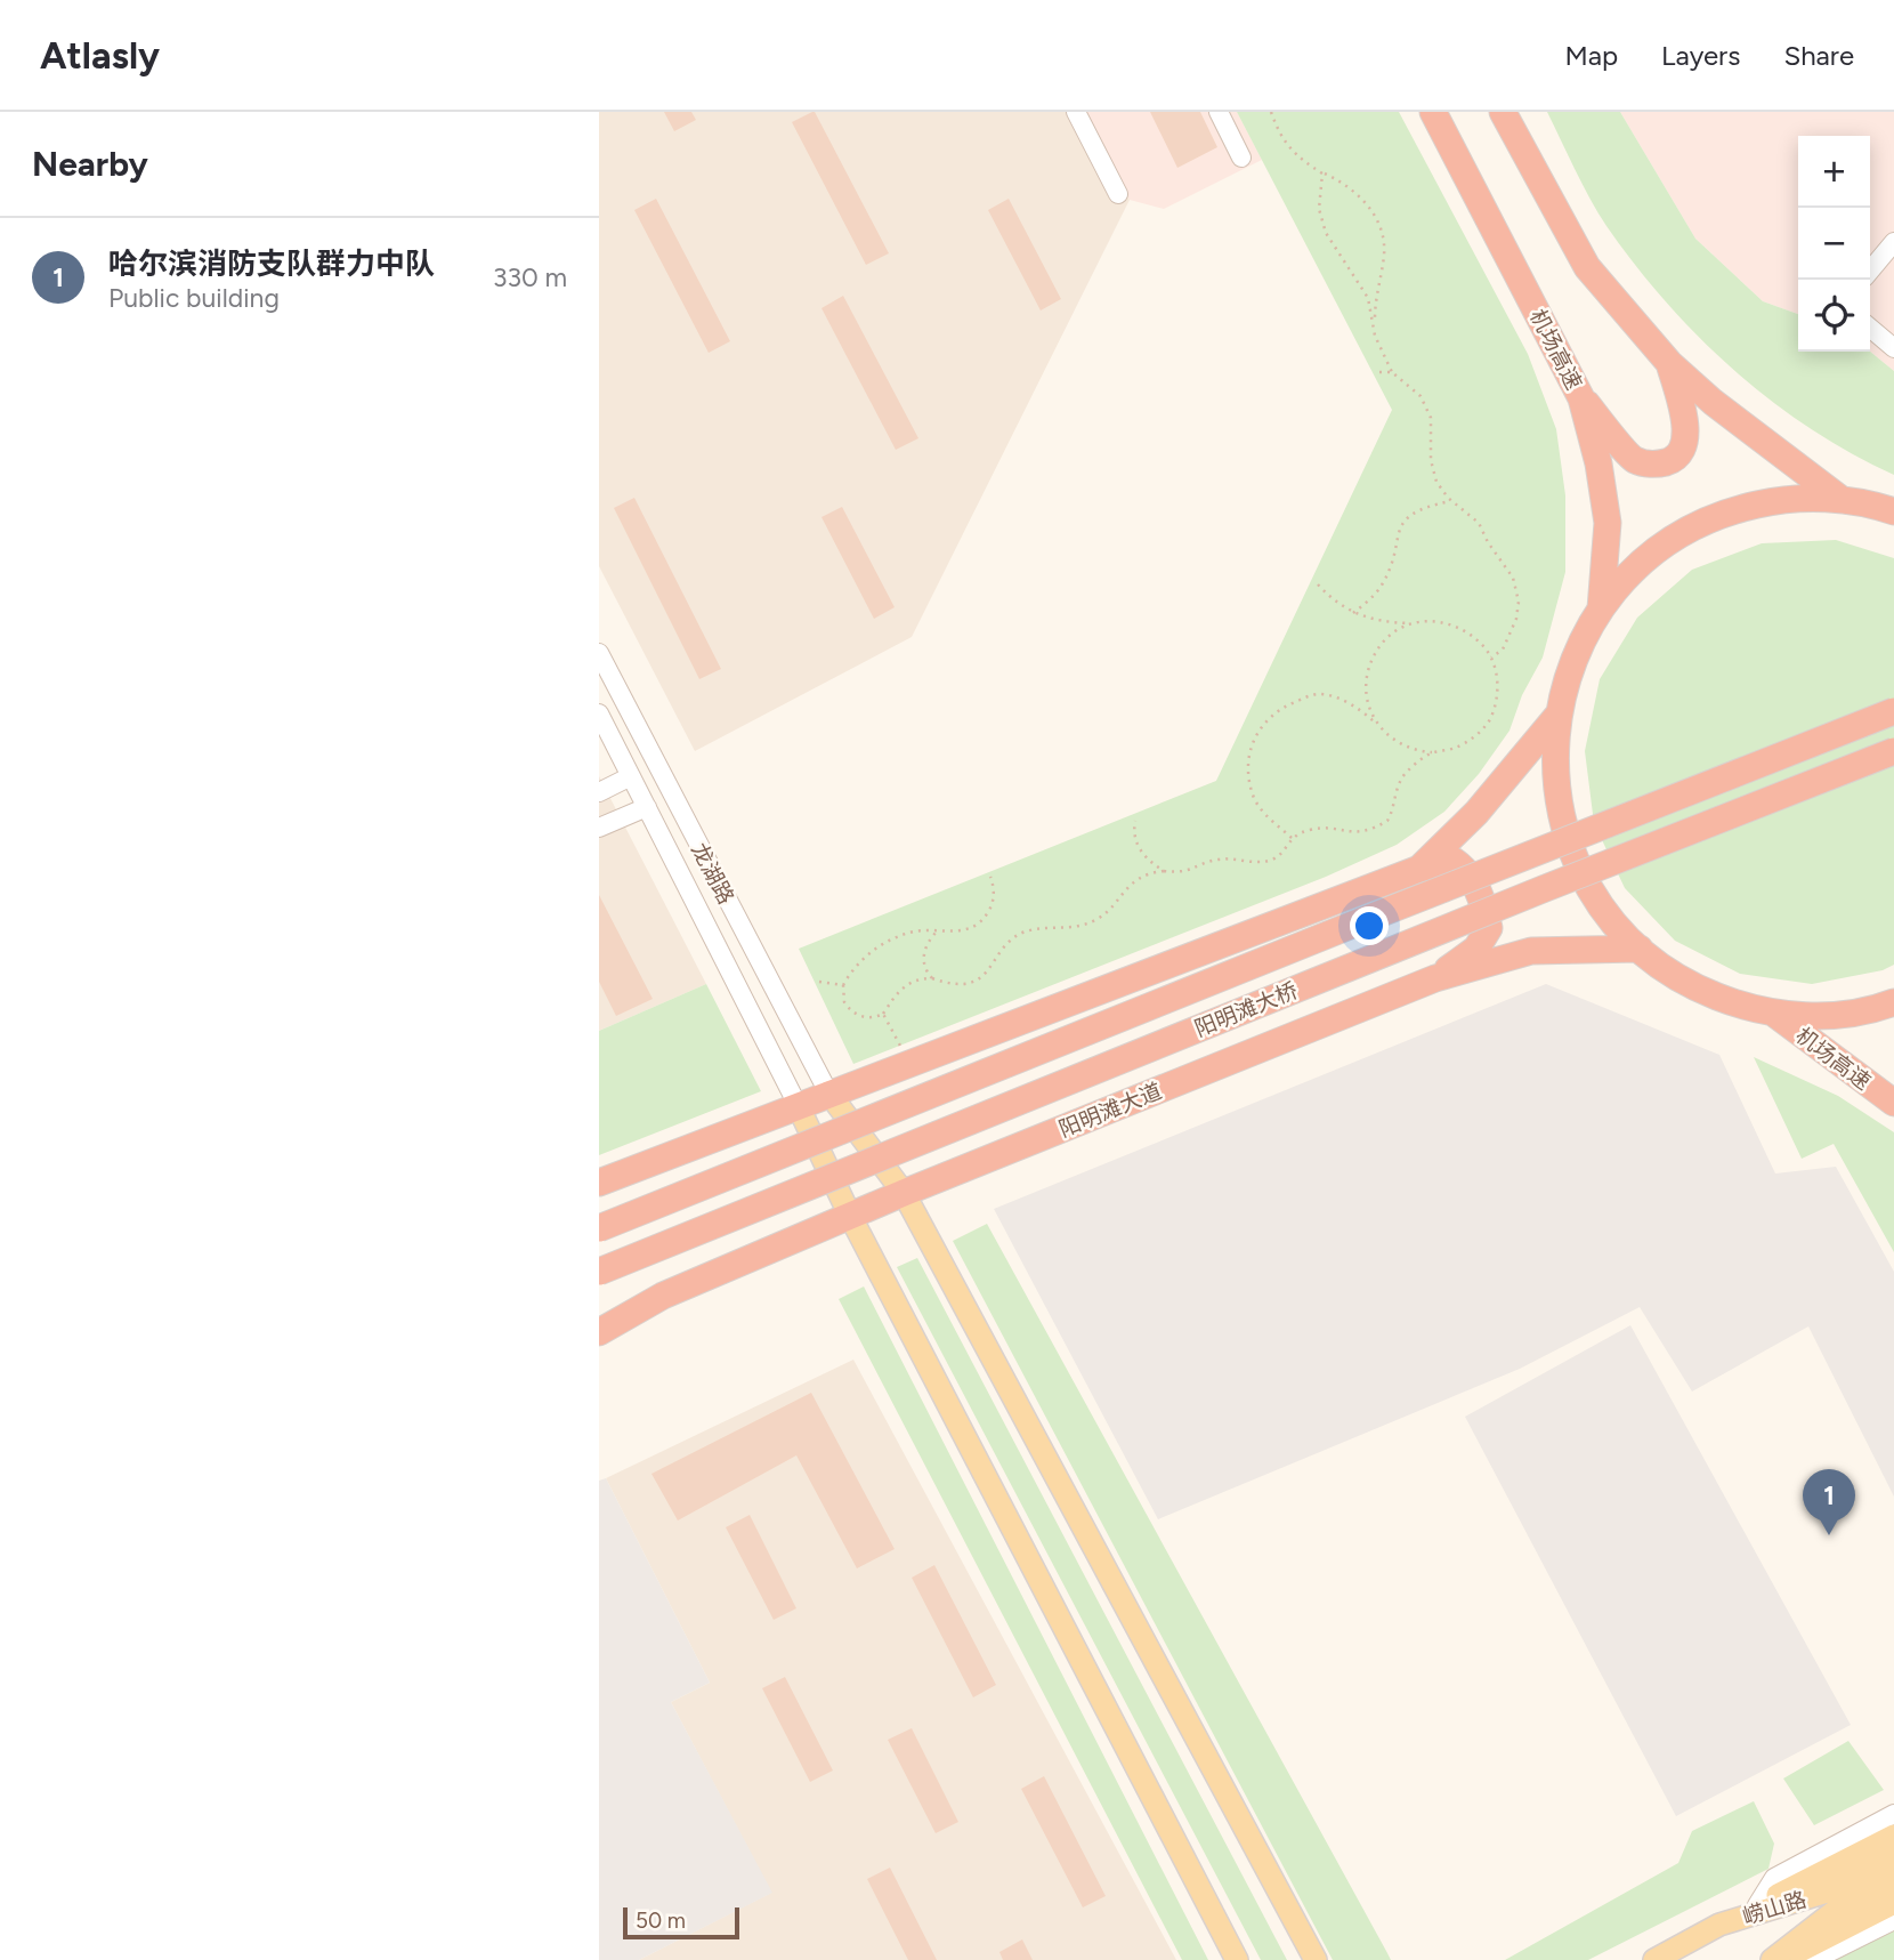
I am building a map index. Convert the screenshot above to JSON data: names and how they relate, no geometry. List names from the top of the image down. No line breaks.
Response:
{"streets":{"highway":["机场高速","阳明滩大桥","阳明滩大道"],"main road":["崂山路"],"street":["龙湖路"]},"scale_bar":"50 m","page":{"header":"Atlasly","nav":["Map","Layers","Share"],"heading":"Nearby","map_buttons":["+","−"],"list":[{"mark":"1","name":"哈尔滨消防支队群力中队","note":"Public building","value":"330 m"}],"pins":"1","scale":"50 m"}}
